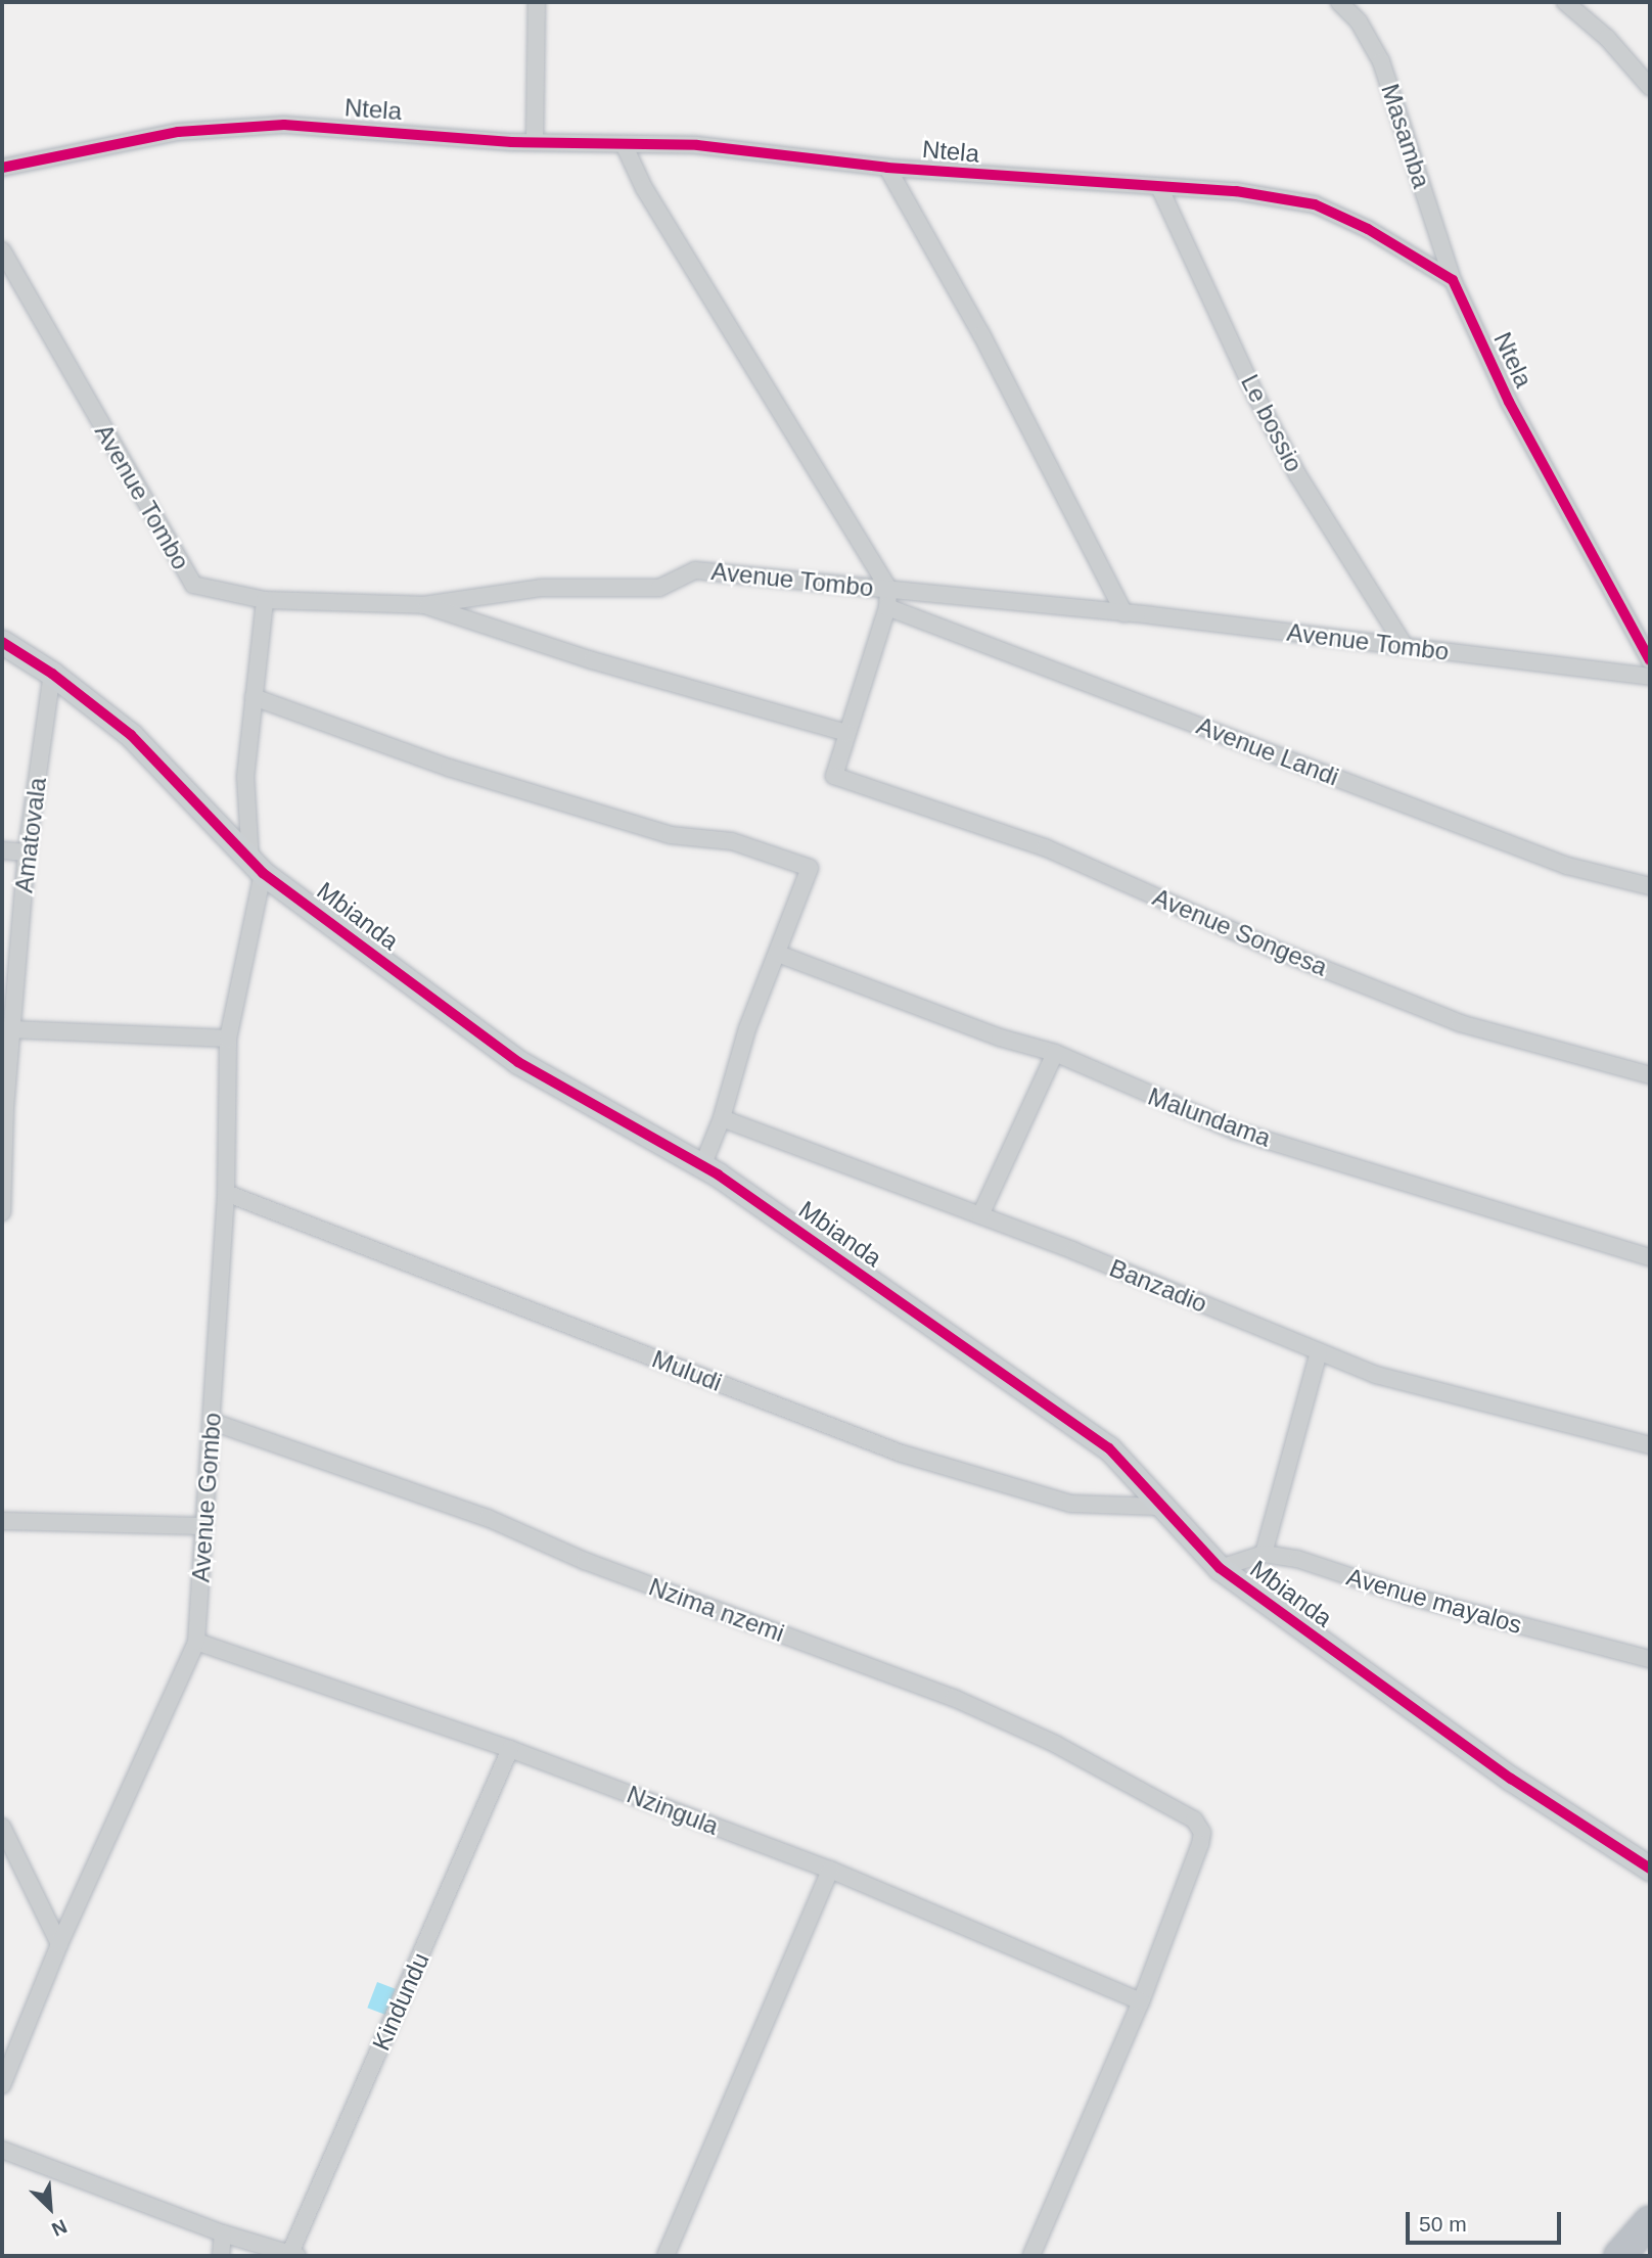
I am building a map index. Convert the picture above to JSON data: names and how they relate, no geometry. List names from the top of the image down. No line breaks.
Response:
{"streets":{"street":["Ntela","Masamba","Le bossio","Avenue Tombo","Avenue Landi","Amatovala","Mbianda","Avenue Songesa","Malundama","Banzadio","Muludi","Avenue Gombo","Avenue mayalos","Nzima nzemi","Nzingula","Kindundu"]},"crossings":[["Ntela","Masamba"],["Ntela","Le bossio"],["Le bossio","Avenue Tombo"],["Avenue Tombo","Avenue Gombo"],["Amatovala","Mbianda"],["Mbianda","Muludi"],["Mbianda","Avenue Gombo"],["Muludi","Avenue Gombo"],["Avenue Gombo","Nzima nzemi"],["Avenue Gombo","Nzingula"],["Nzima nzemi","Nzingula"],["Nzingula","Kindundu"]],"scale_bar":"50 m","north":"bottom right"}
